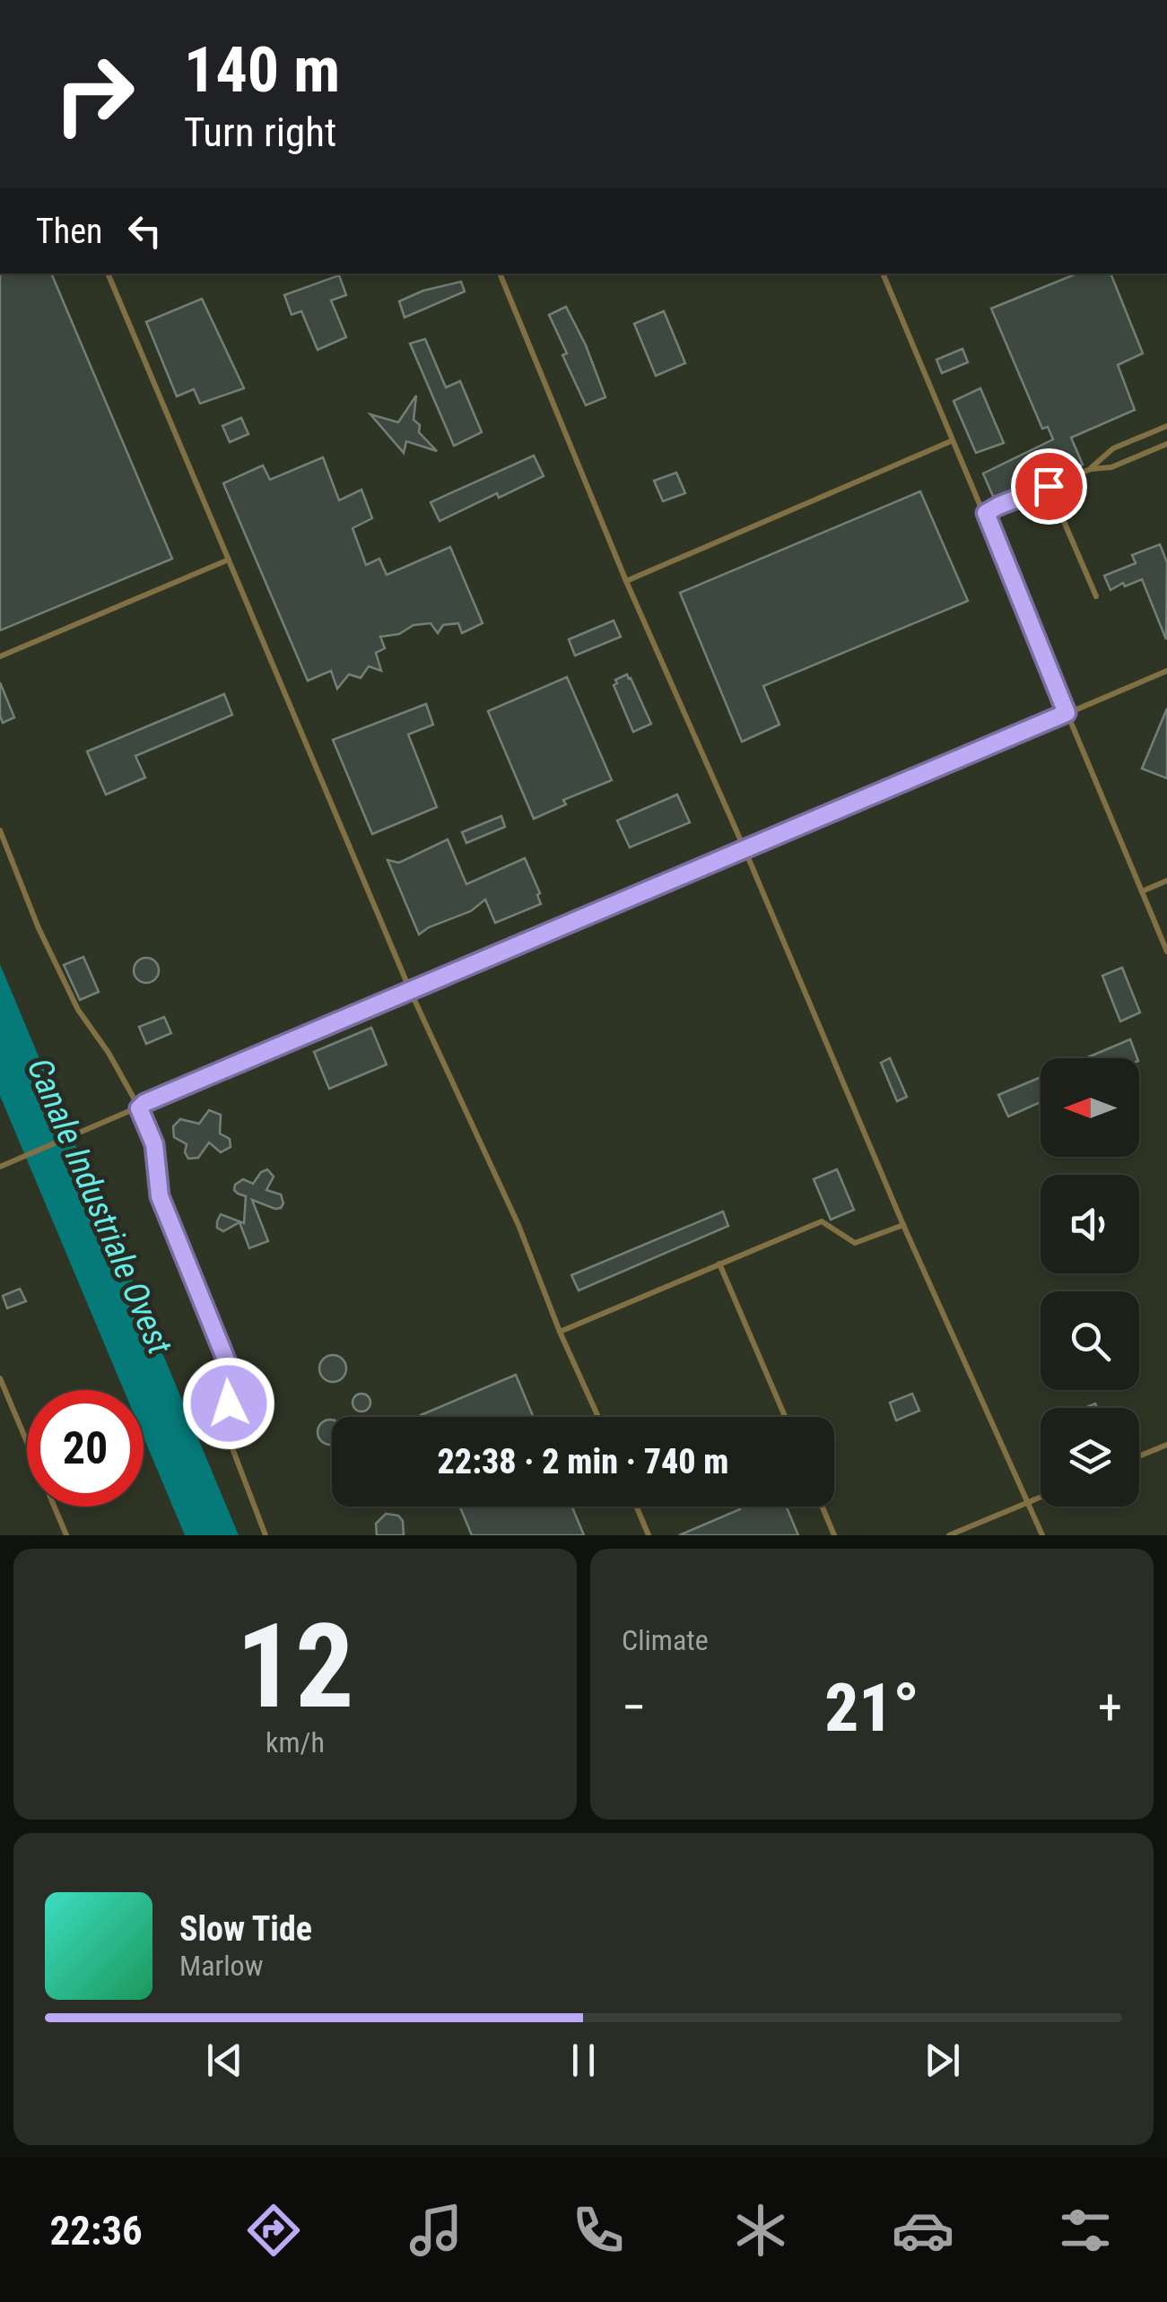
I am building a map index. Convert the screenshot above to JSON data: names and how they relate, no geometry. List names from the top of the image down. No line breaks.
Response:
{"water":["Canale Industriale Ovest"],"north":"left","page":{"turn":["140 m","Turn right"],"then":"Then","limit":"20","trip":"22:38 · 2 min · 740 m","tile":[["12","km/h"],"Climate"],"heat":["−","21°","+"],"song":["Slow Tide","Marlow"],"tabs":"22:36"}}
